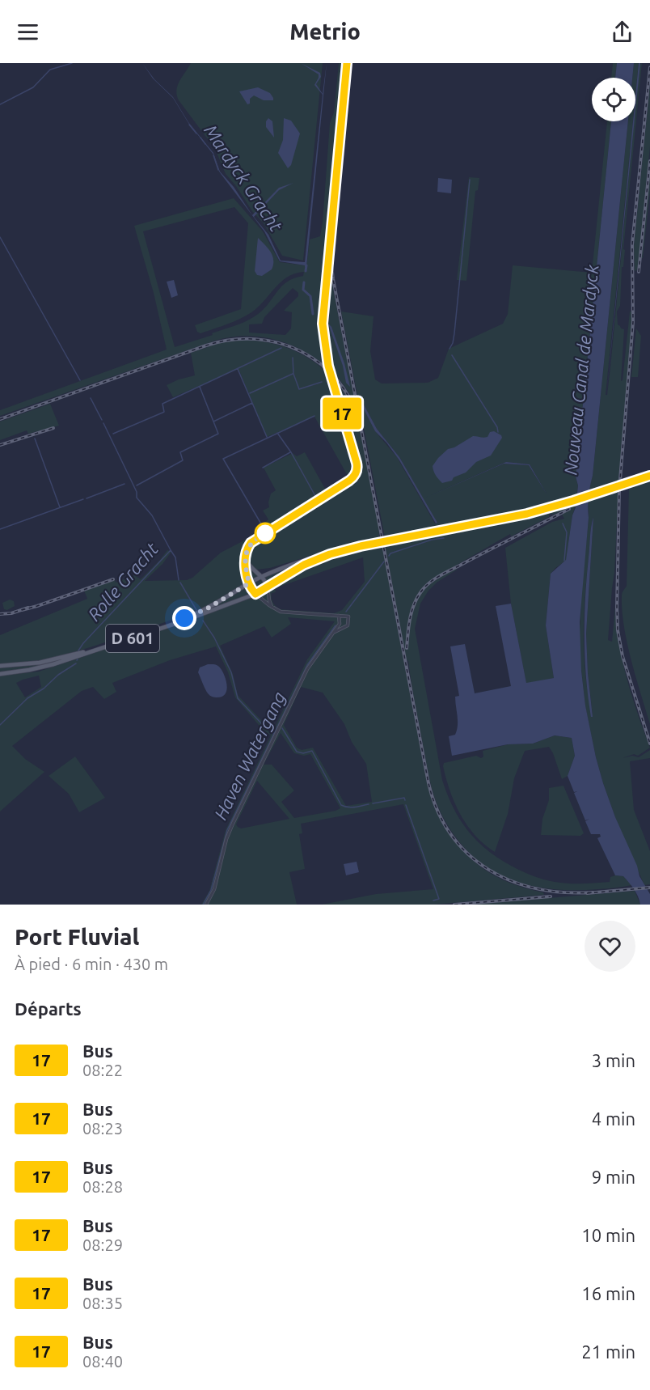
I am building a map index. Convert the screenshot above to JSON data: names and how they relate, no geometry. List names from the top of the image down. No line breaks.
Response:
{"streets":{"main road":["D 601"]},"water":["Mardyck Gracht","Nouveau Canal de Mardyck","Rolle Gracht","Haven Watergang"],"lines":["bus line 17"],"page":{"header":"Metrio","on_map":"17","heading":[["Port Fluvial","À pied · 6 min · 430 m"],"Départs"],"list":[{"mark":"17","name":"Bus","note":"08:22","value":"3 min"},{"mark":"17","name":"Bus","note":"08:23","value":"4 min"},{"mark":"17","name":"Bus","note":"08:28","value":"9 min"},{"mark":"17","name":"Bus","note":"08:29","value":"10 min"},{"mark":"17","name":"Bus","note":"08:35","value":"16 min"},{"mark":"17","name":"Bus","note":"08:40","value":"21 min"}]}}
